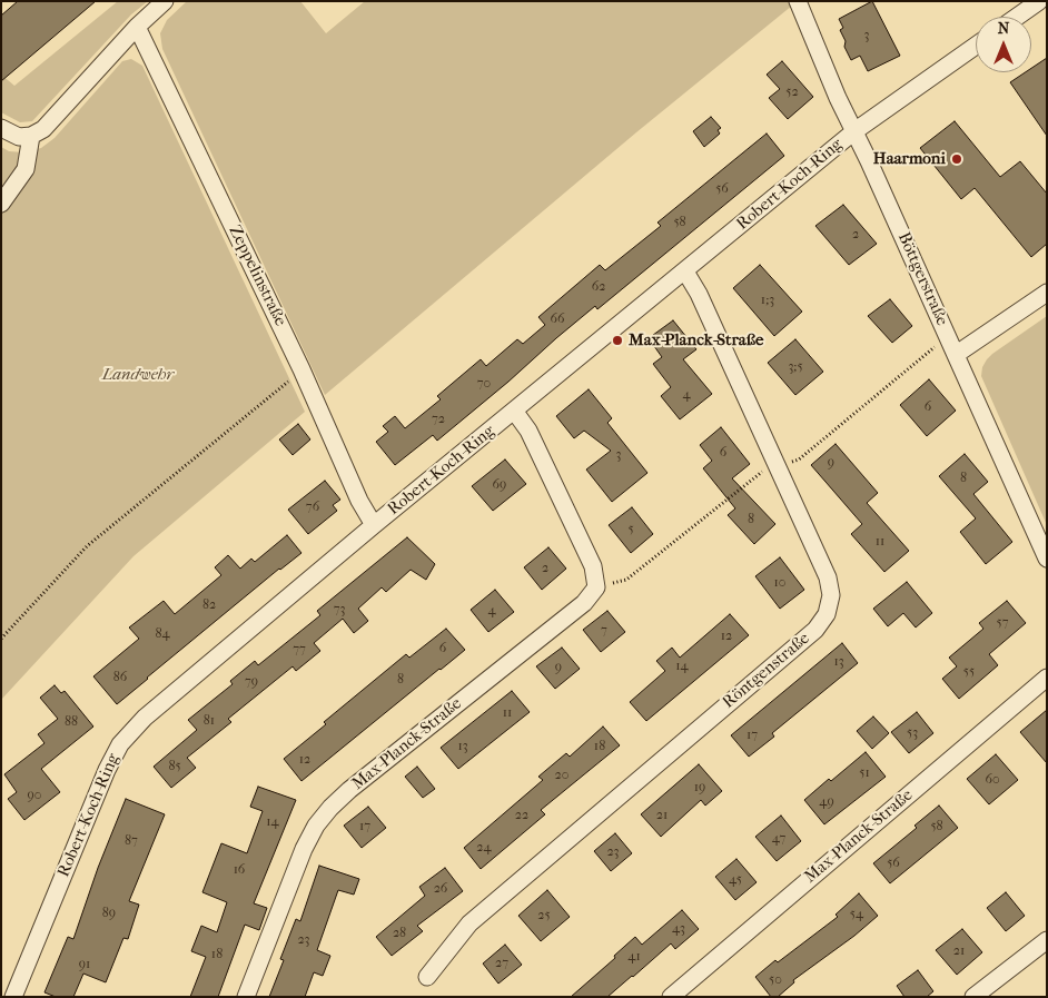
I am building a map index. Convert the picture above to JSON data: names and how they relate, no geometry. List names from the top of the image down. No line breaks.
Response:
{"streets":{"street":["Robert-Koch-Ring","Zeppelinstraße","Böttgerstraße","Röntgenstraße","Max-Planck-Straße"]},"crossings":[["Robert-Koch-Ring","Zeppelinstraße"],["Robert-Koch-Ring","Böttgerstraße"],["Robert-Koch-Ring","Röntgenstraße"],["Robert-Koch-Ring","Max-Planck-Straße"]],"parks":["Landwehr"],"places":["Haarmoni","Max-Planck-Straße"],"house_numbers":["3","52","56","58","2","62","1;3","66","3;5","70","4","6","72","6","3","9","8","69","76","8","5","11","2","10","82","73","4","57","7","84","12","6","77","13","14","9","55","86","8","79","11","81","88","53","17","13","18","12","85","51","20","60","19","90","49","22","21","14","17","58","47","87","24","23","56","16","45","26","89","54","25","43","28","23","21","18","41","27","91","50"],"north":"top"}
